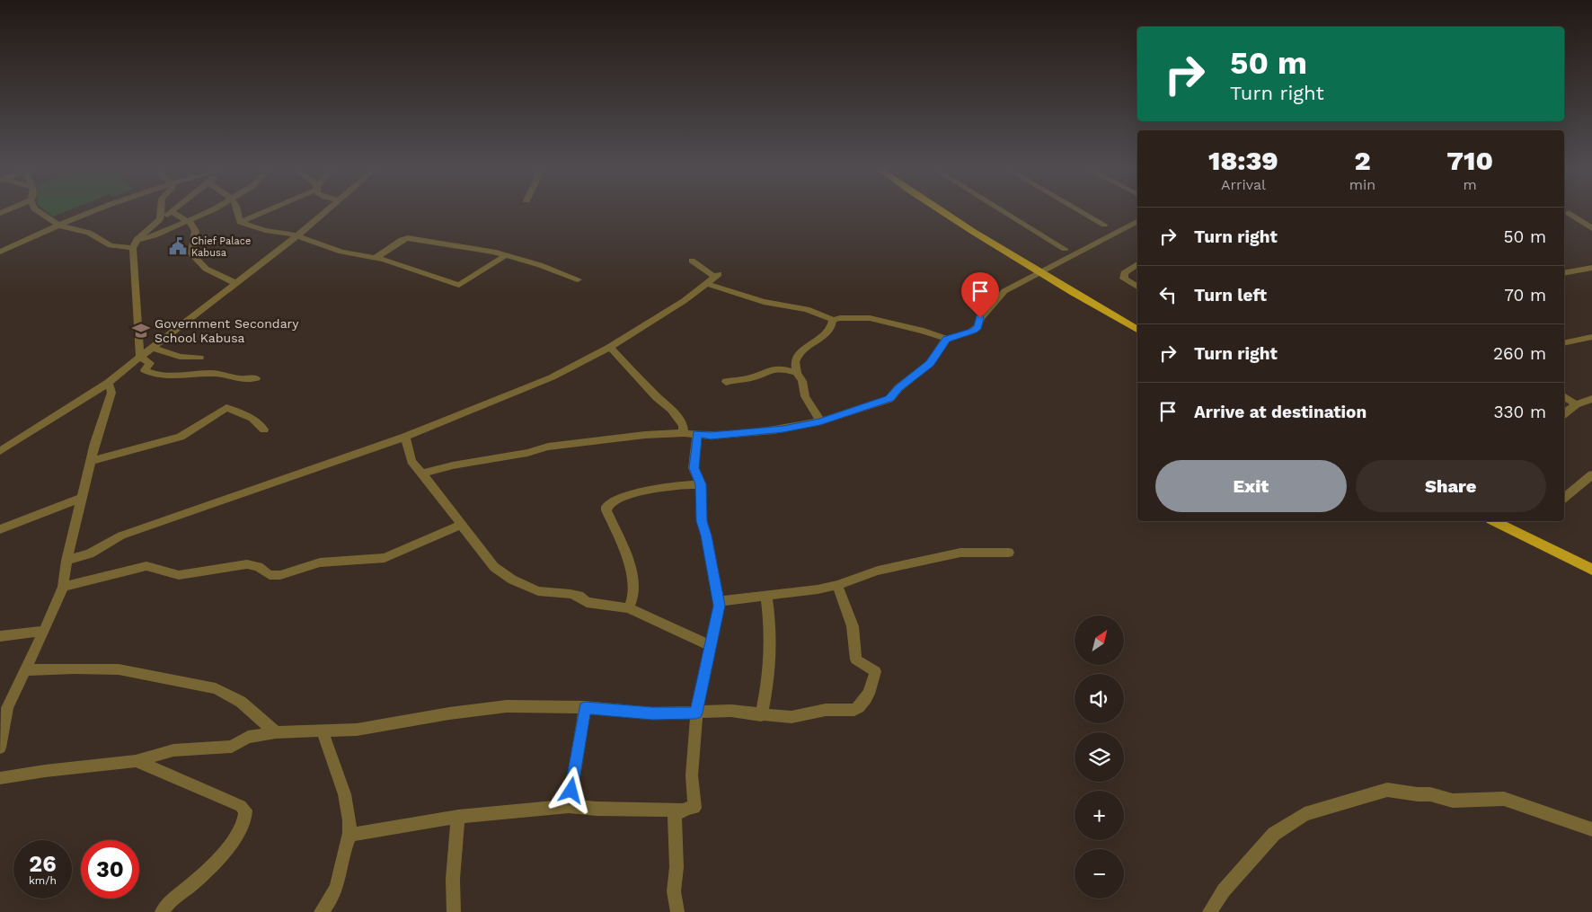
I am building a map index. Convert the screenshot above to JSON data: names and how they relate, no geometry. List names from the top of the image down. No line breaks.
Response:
{"places":{"public building":["Chief Palace Kabusa"],"school or university":["Government Secondary School Kabusa"]},"north":"top right","page":{"turn":["50 m","Turn right"],"eta":["18:39","Arrival","2","min","710","m"],"list":[{"name":"Turn right","value":"50 m"},{"name":"Turn left","value":"70 m"},{"name":"Turn right","value":"260 m"},{"name":"Arrive at destination","value":"330 m"}],"buttons":["Exit","Share"],"map_buttons":["+","−"],"speed":"26 km/h","limit":"30"}}
